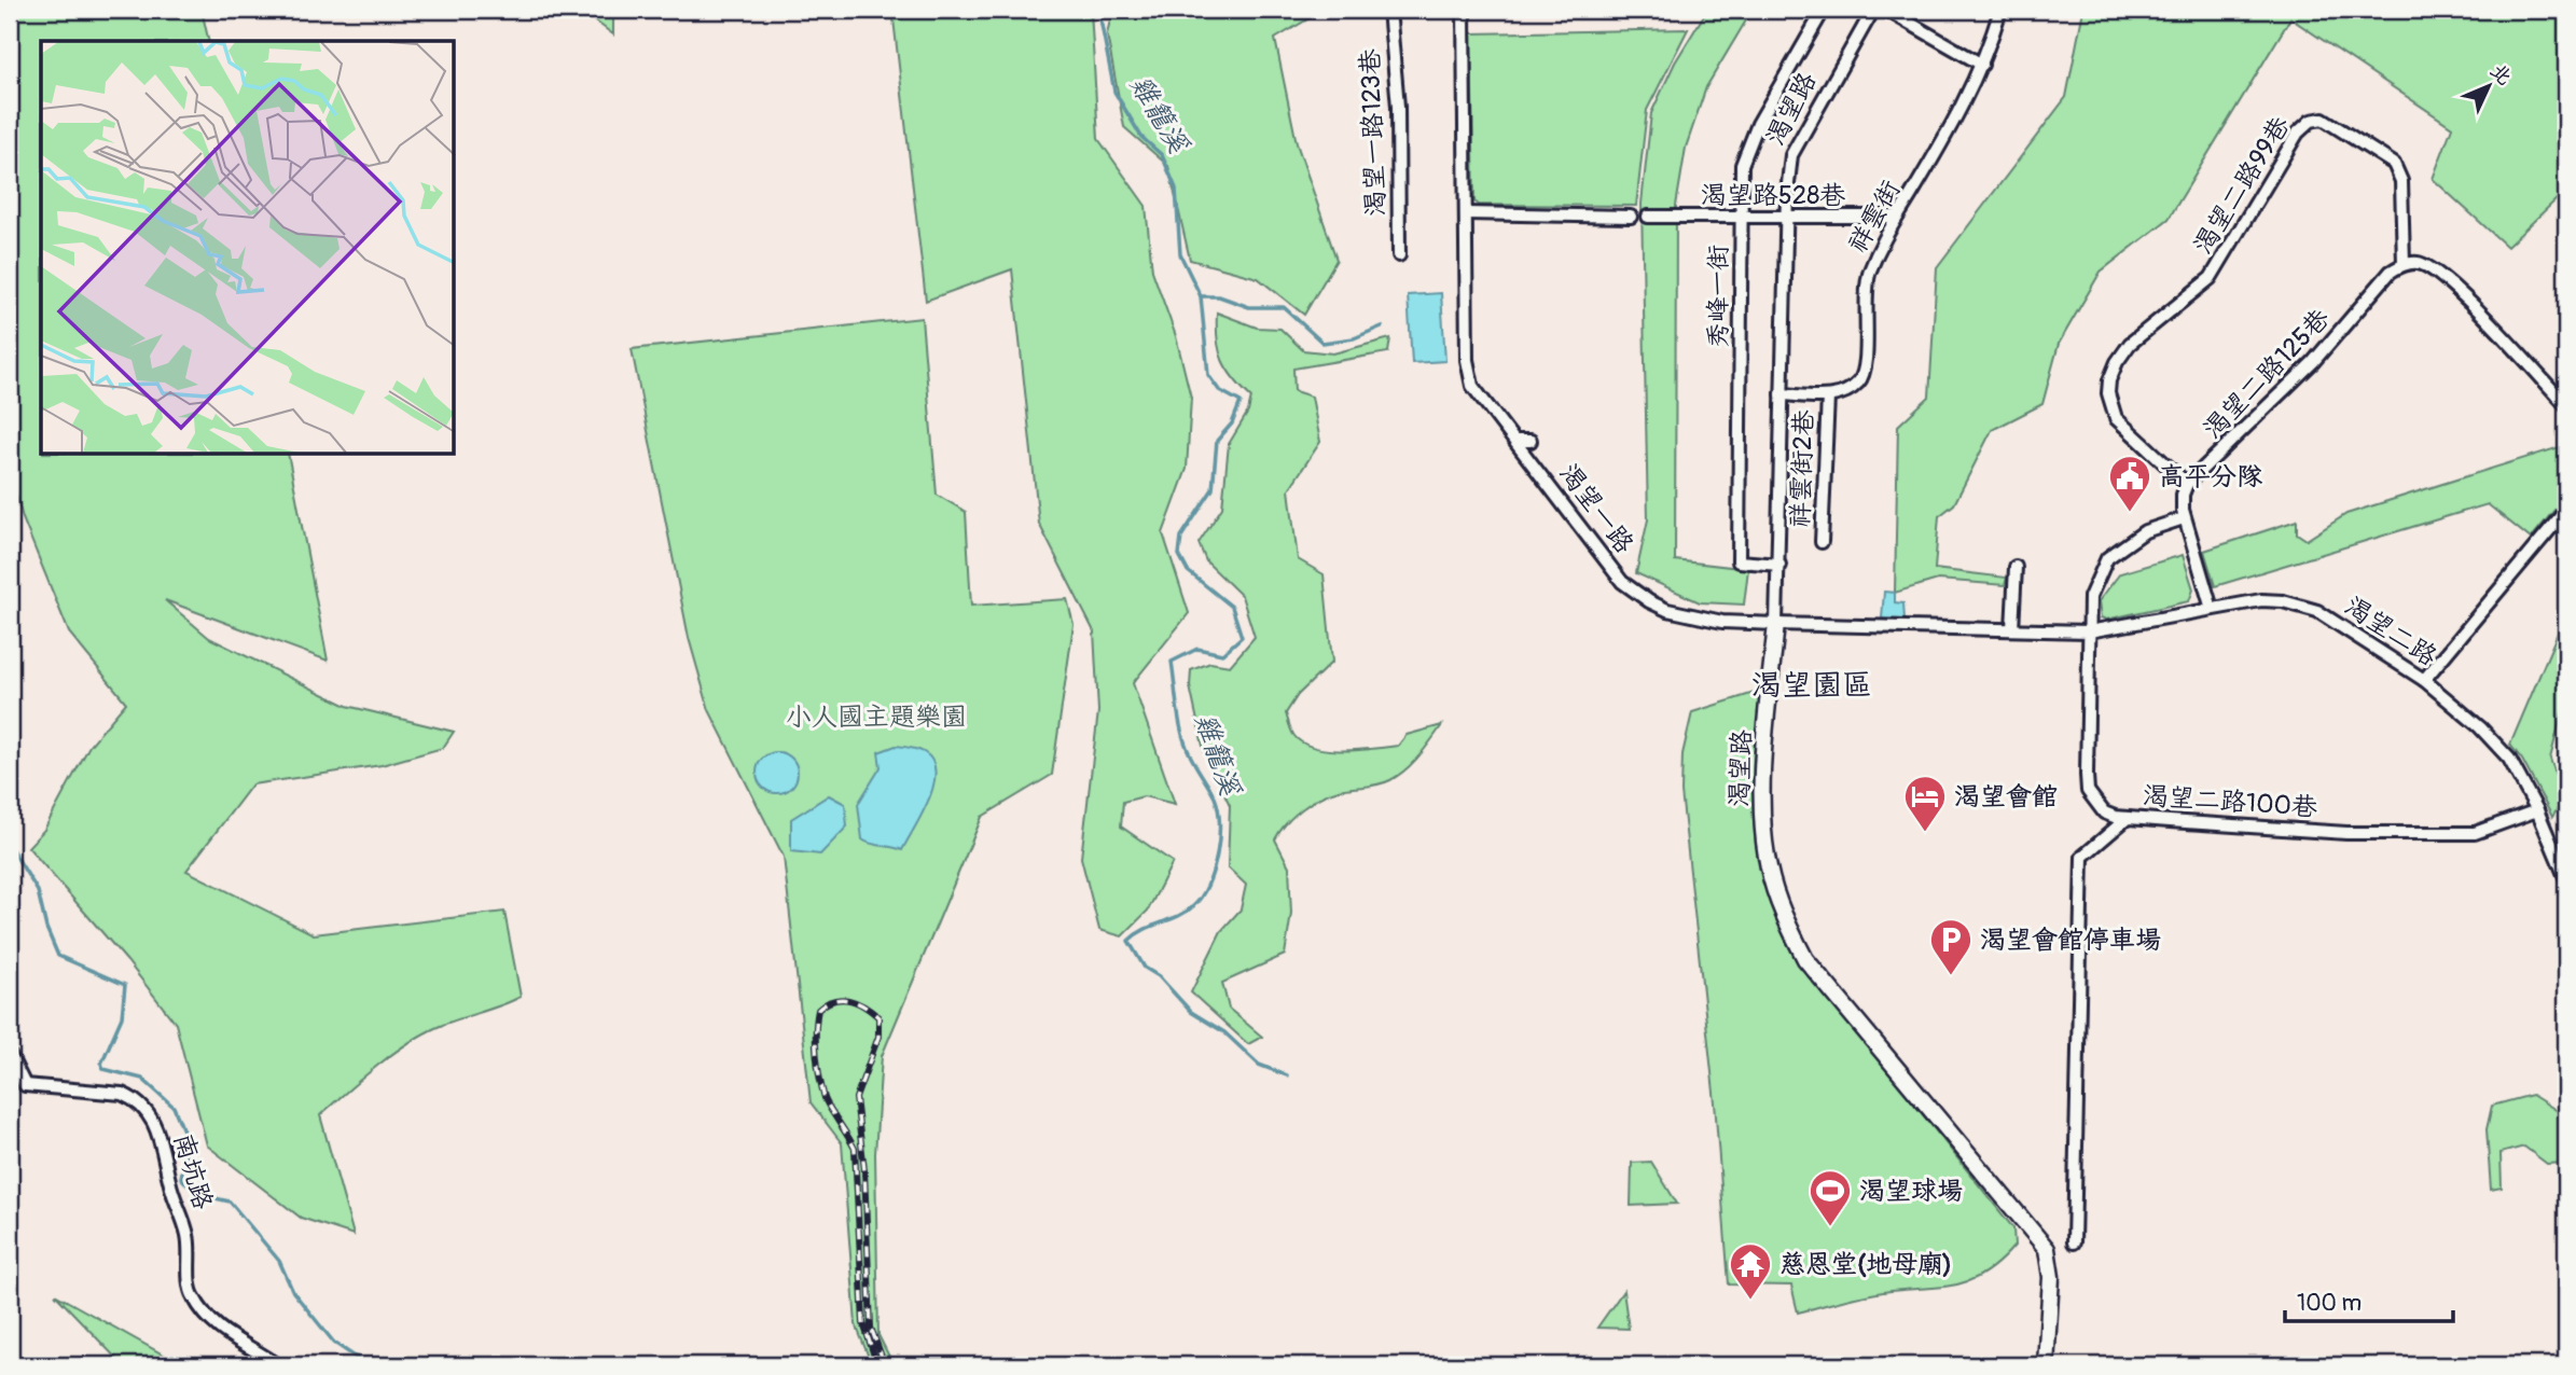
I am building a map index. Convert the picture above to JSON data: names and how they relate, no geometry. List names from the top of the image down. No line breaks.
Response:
{"streets":{"street":["渴望路","渴望一路123巷","渴望二路99巷","渴望路528巷","祥雲街","秀峰一街","渴望二路125巷","祥雲街2巷","渴望一路","渴望二路","渴望二路100巷","南坑路"]},"crossings":[["渴望路","渴望路528巷"],["渴望路","祥雲街"],["渴望路","秀峰一街"],["渴望路","渴望一路"],["渴望二路99巷","渴望二路125巷"],["渴望路528巷","祥雲街"],["渴望路528巷","秀峰一街"],["祥雲街","祥雲街2巷"],["渴望一路","渴望二路"],["渴望一路","渴望二路100巷"],["渴望二路","渴望二路100巷"]],"districts":["渴望園區"],"water":["雞籠溪"],"parks":["小人國主題樂園"],"places":{"public building":["高平分隊"],"hotel":["渴望會館"],"parking":["渴望會館停車場"],"sports":["渴望球場"],"temple":["慈恩堂(地母廟)"]},"scale_bar":"100 m","north":"top right"}
